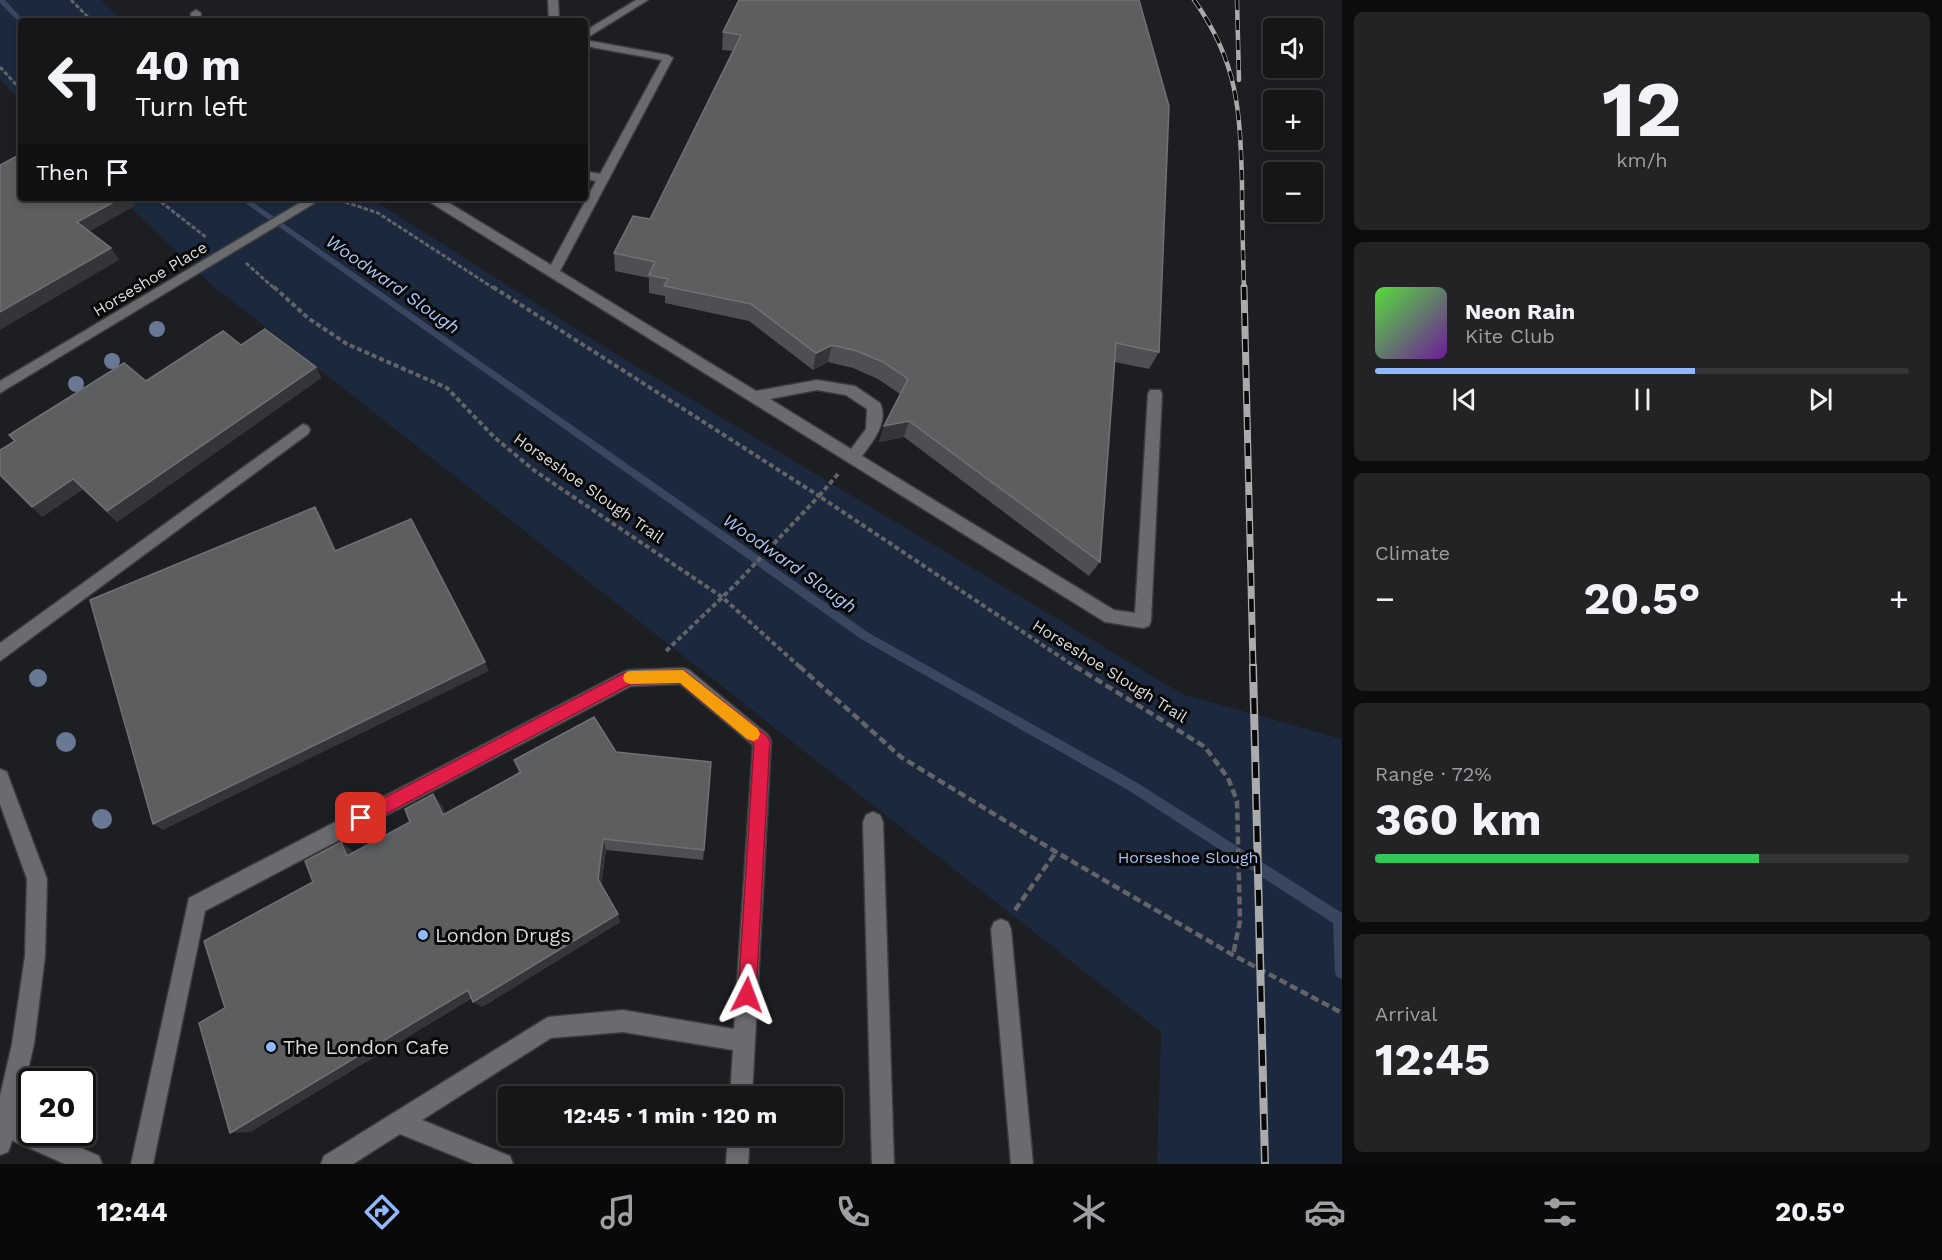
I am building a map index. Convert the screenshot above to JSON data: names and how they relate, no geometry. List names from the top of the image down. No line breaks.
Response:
{"streets":{"street":["Horseshoe Place"],"path":["Horseshoe Slough Trail"]},"crossings":[["Horseshoe Place","Horseshoe Slough Trail"]],"water":["Woodward Slough"],"parks":["Horseshoe Slough"],"places":["London Drugs","The London Cafe"],"page":{"tile":[["12","km/h"],"Climate",["Range · 72%","360 km"],["Arrival","12:45"]],"map_buttons":["+","−"],"turn":["40 m","Turn left"],"then":"Then","song":["Neon Rain","Kite Club"],"heat":["−","20.5°","+"],"limit":"20","trip":"12:45 · 1 min · 120 m","tabs":["12:44","20.5°"]}}
